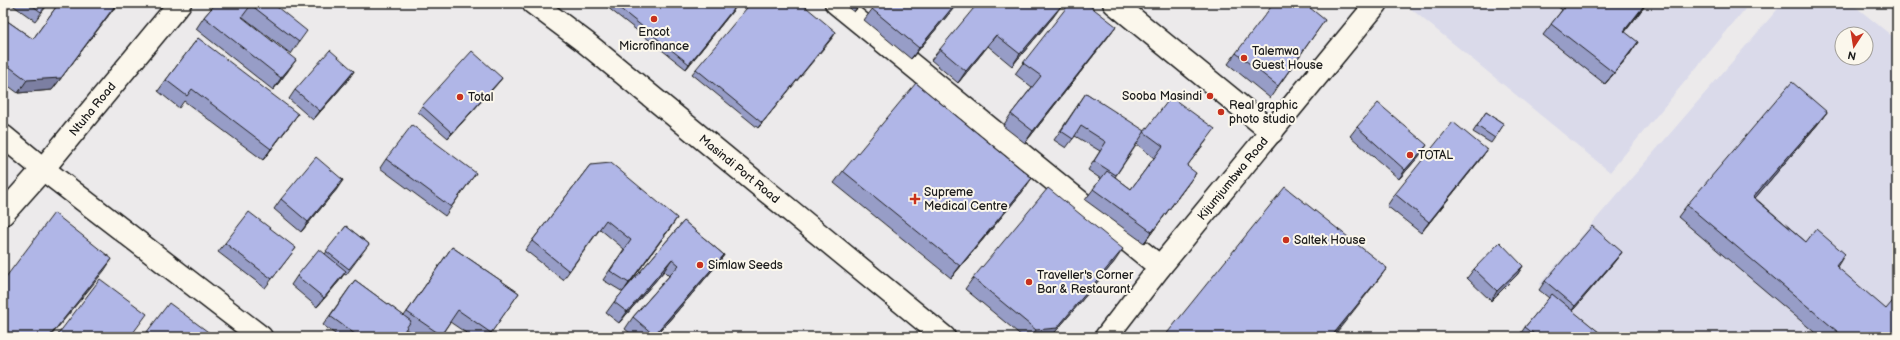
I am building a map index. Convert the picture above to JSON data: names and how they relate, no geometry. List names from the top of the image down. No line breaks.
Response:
{"streets":{"street":["Ntuha Road","Masindi Port Road","Kijumjumbwa Road"]},"places":{"other":["Encot Microfinance","Talemwa Guest House","Sooba Masindi","Total","Real graphic photo studio","TOTAL","Saltek House","Simlaw Seeds","Traveller's Corner Bar & Restaurant"],"health":["Supreme Medical Centre"]},"north":"bottom"}
